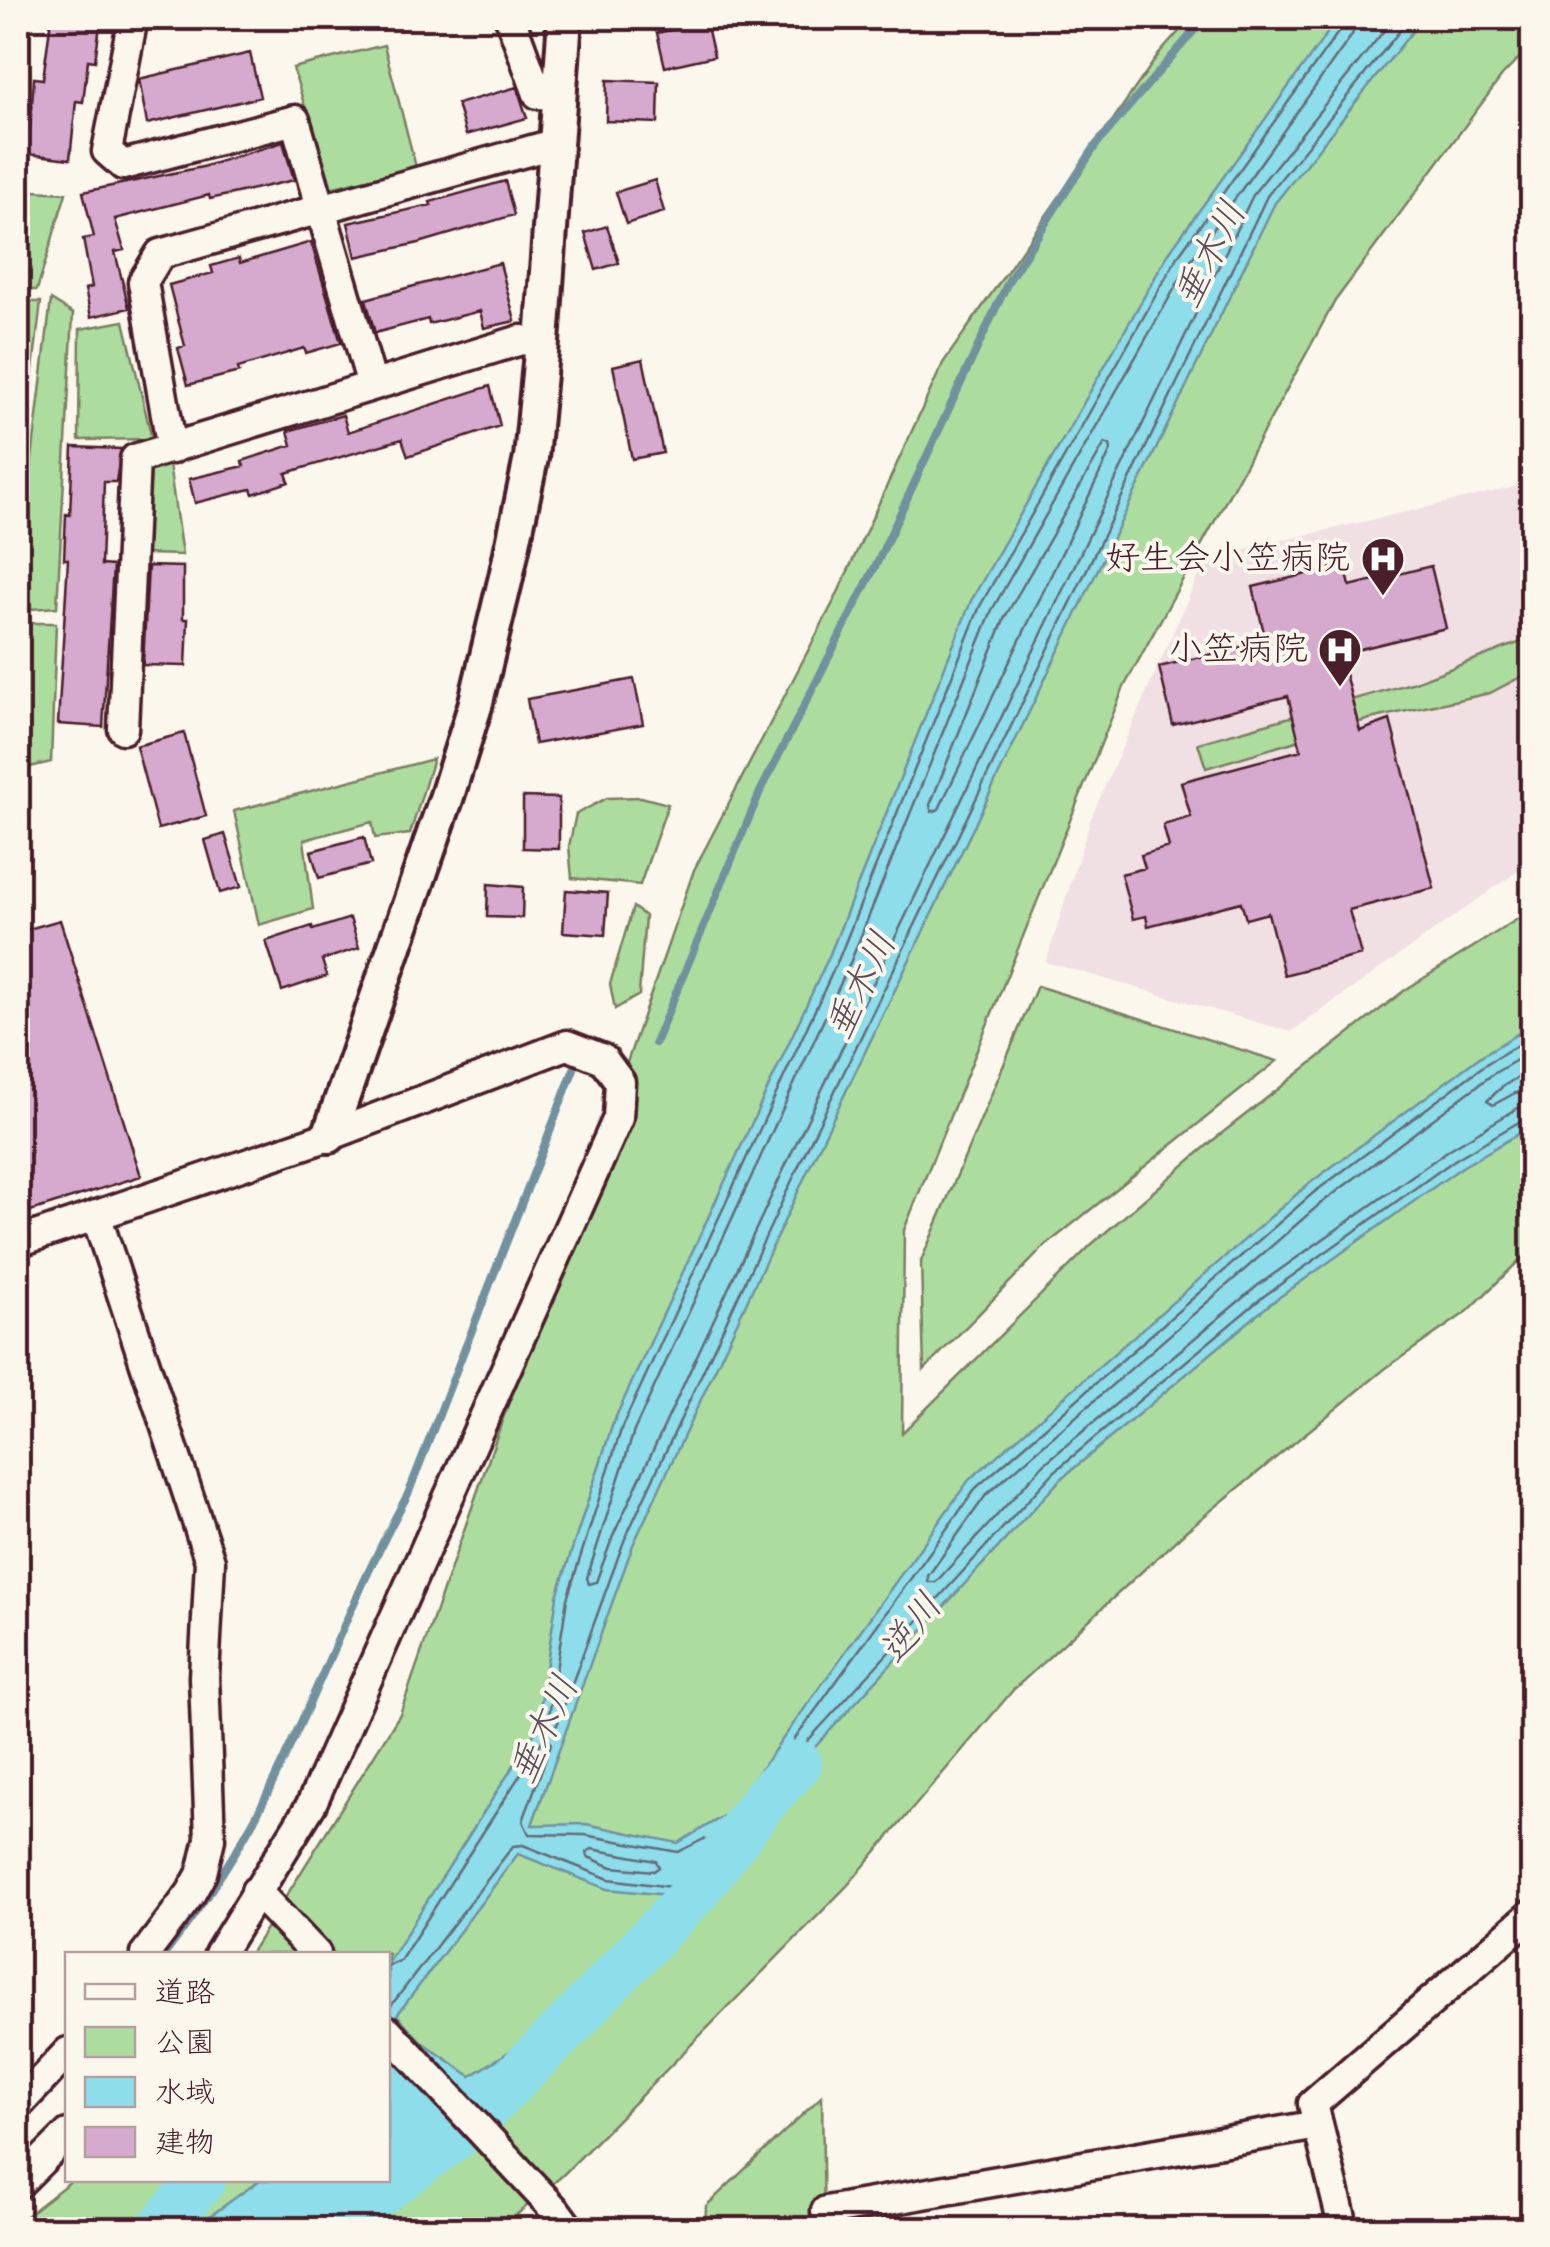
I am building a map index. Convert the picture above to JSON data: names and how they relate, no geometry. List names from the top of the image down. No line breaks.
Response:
{"water":["垂木川","逆川"],"places":{"hospital":["好生会小笠病院","小笠病院"]},"legend":["道路","公園","水域","建物"]}
